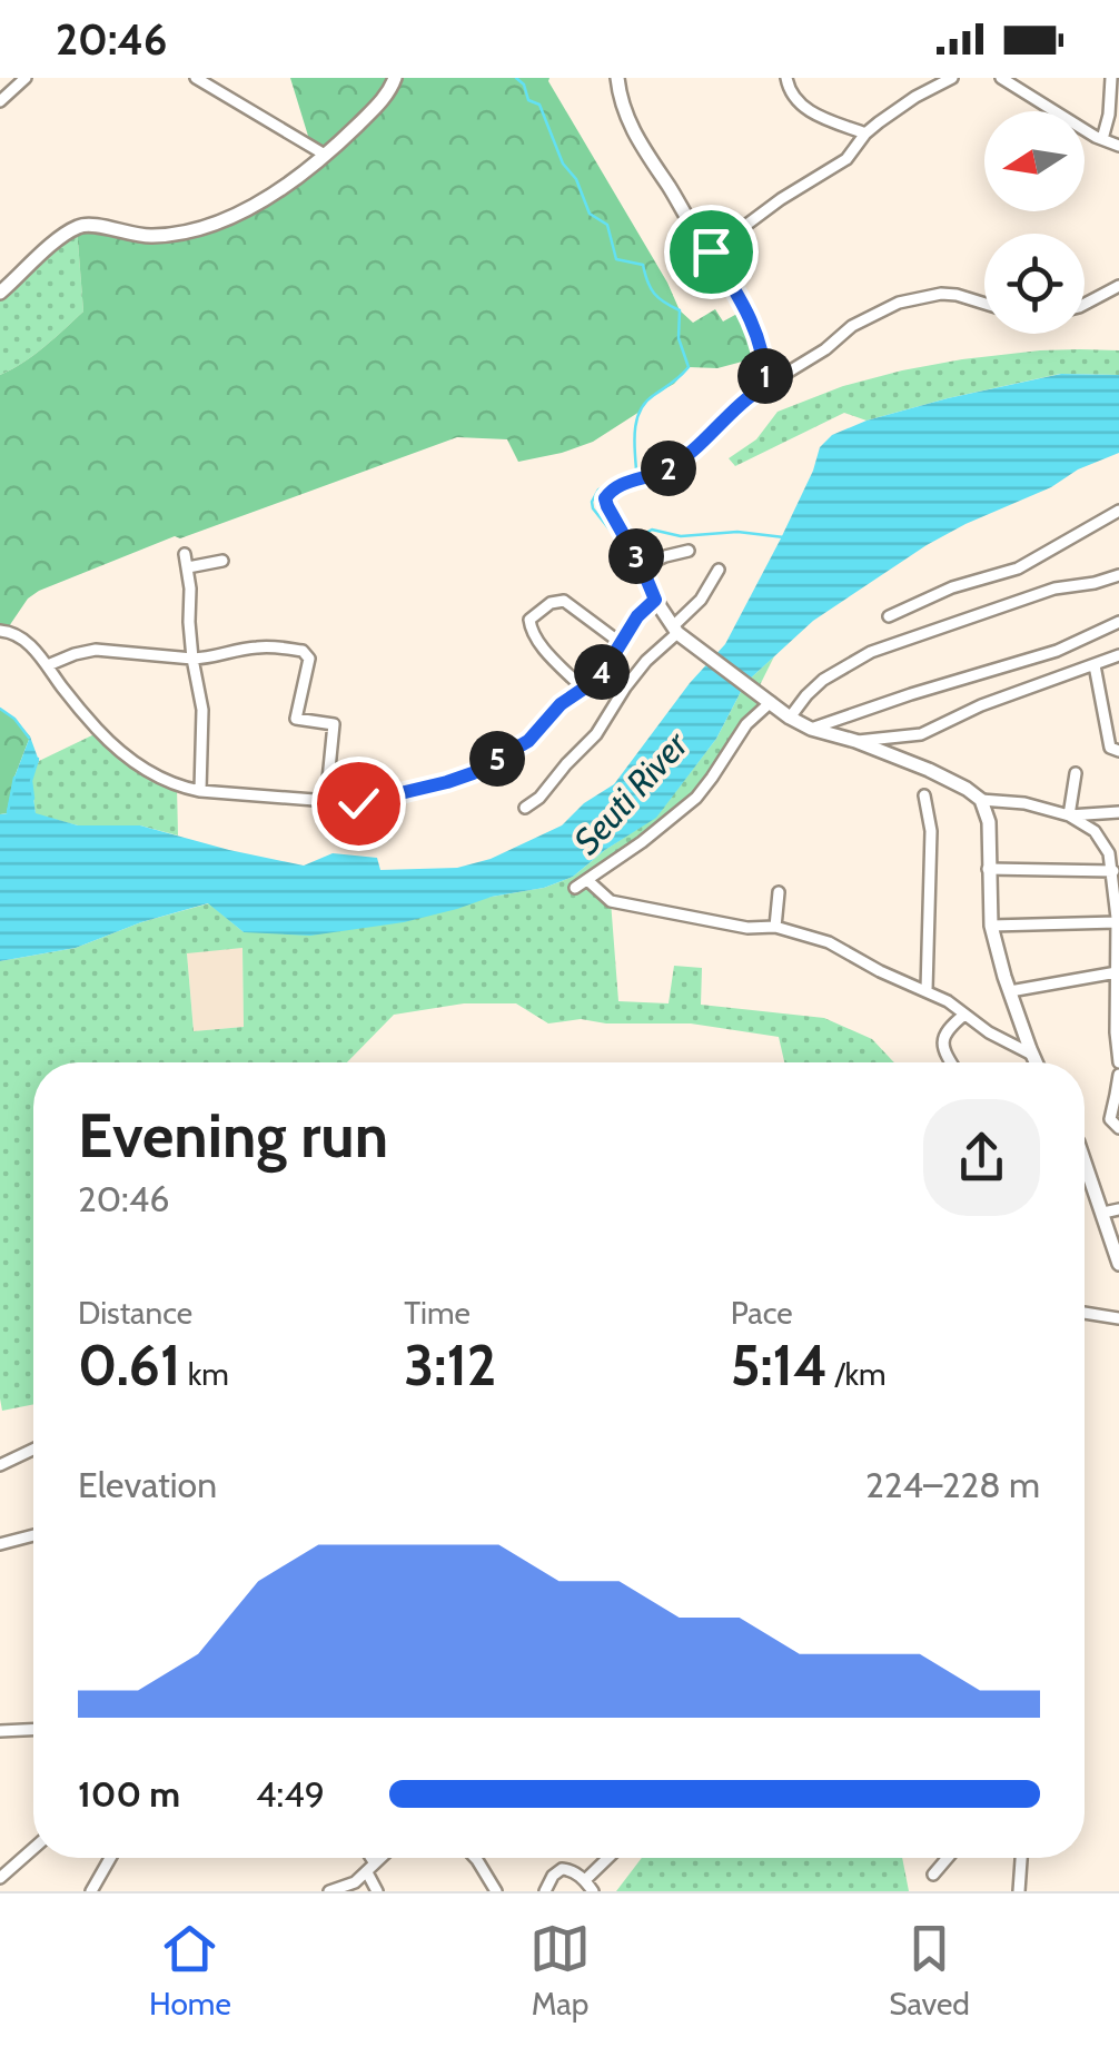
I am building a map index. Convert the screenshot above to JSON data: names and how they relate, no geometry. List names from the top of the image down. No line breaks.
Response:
{"water":["Seuti River"],"north":"left","page":{"status":"20:46","pins":["1","2","3","4","5"],"heading":["Evening run","20:46"],"stats":[["Distance","0.61 km"],["Time","3:12"],["Pace","5:14 /km"]],"chart":["Elevation","224–228 m"],"list":[{"name":"100 m","note":"4:49"}],"tabs":["Home","Map","Saved"]}}
